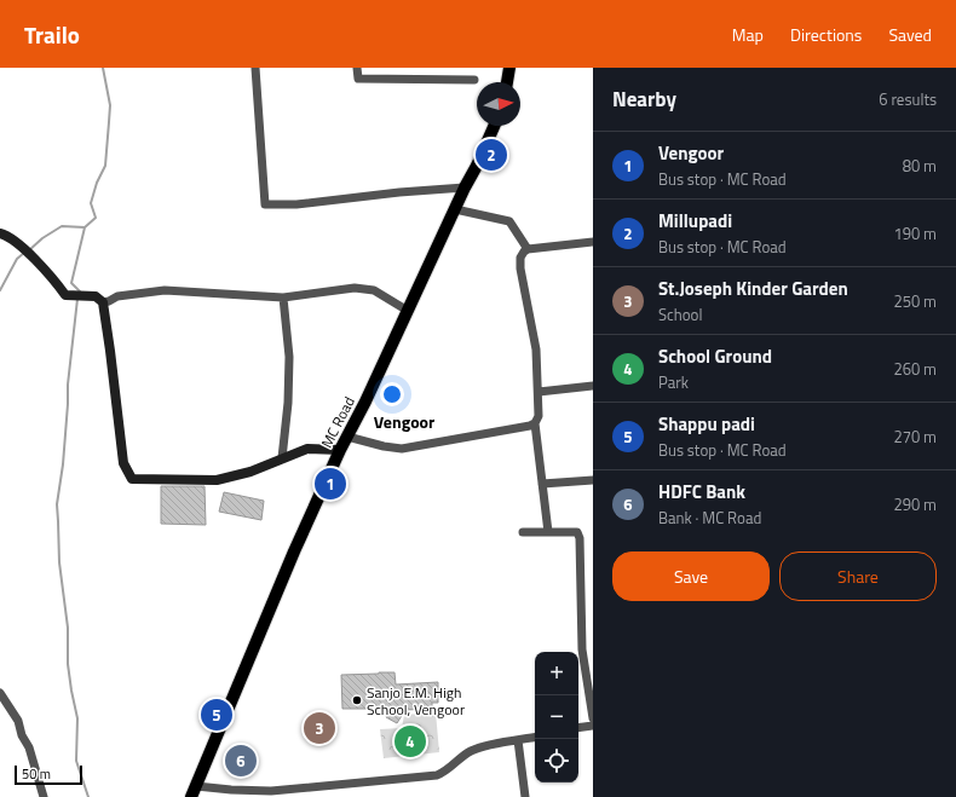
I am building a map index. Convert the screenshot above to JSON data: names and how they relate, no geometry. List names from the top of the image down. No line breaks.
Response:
{"streets":{"main road":["MC Road"]},"districts":["Vengoor"],"places":["Sanjo E.M. High School, Vengoor"],"scale_bar":"50 m","north":"right","page":{"header":"Trailo","nav":["Map","Directions","Saved"],"heading":["Nearby","6 results"],"list":[{"mark":"1","name":"Vengoor","note":"Bus stop · MC Road","value":"80 m"},{"mark":"2","name":"Millupadi","note":"Bus stop · MC Road","value":"190 m"},{"mark":"3","name":"St.Joseph Kinder Garden","note":"School","value":"250 m"},{"mark":"4","name":"School Ground","note":"Park","value":"260 m"},{"mark":"5","name":"Shappu padi","note":"Bus stop · MC Road","value":"270 m"},{"mark":"6","name":"HDFC Bank","note":"Bank · MC Road","value":"290 m"}],"pins":["2","1","5","3","4","6"],"buttons":["Save","Share"],"map_buttons":["+","−"],"scale":"50 m"}}
